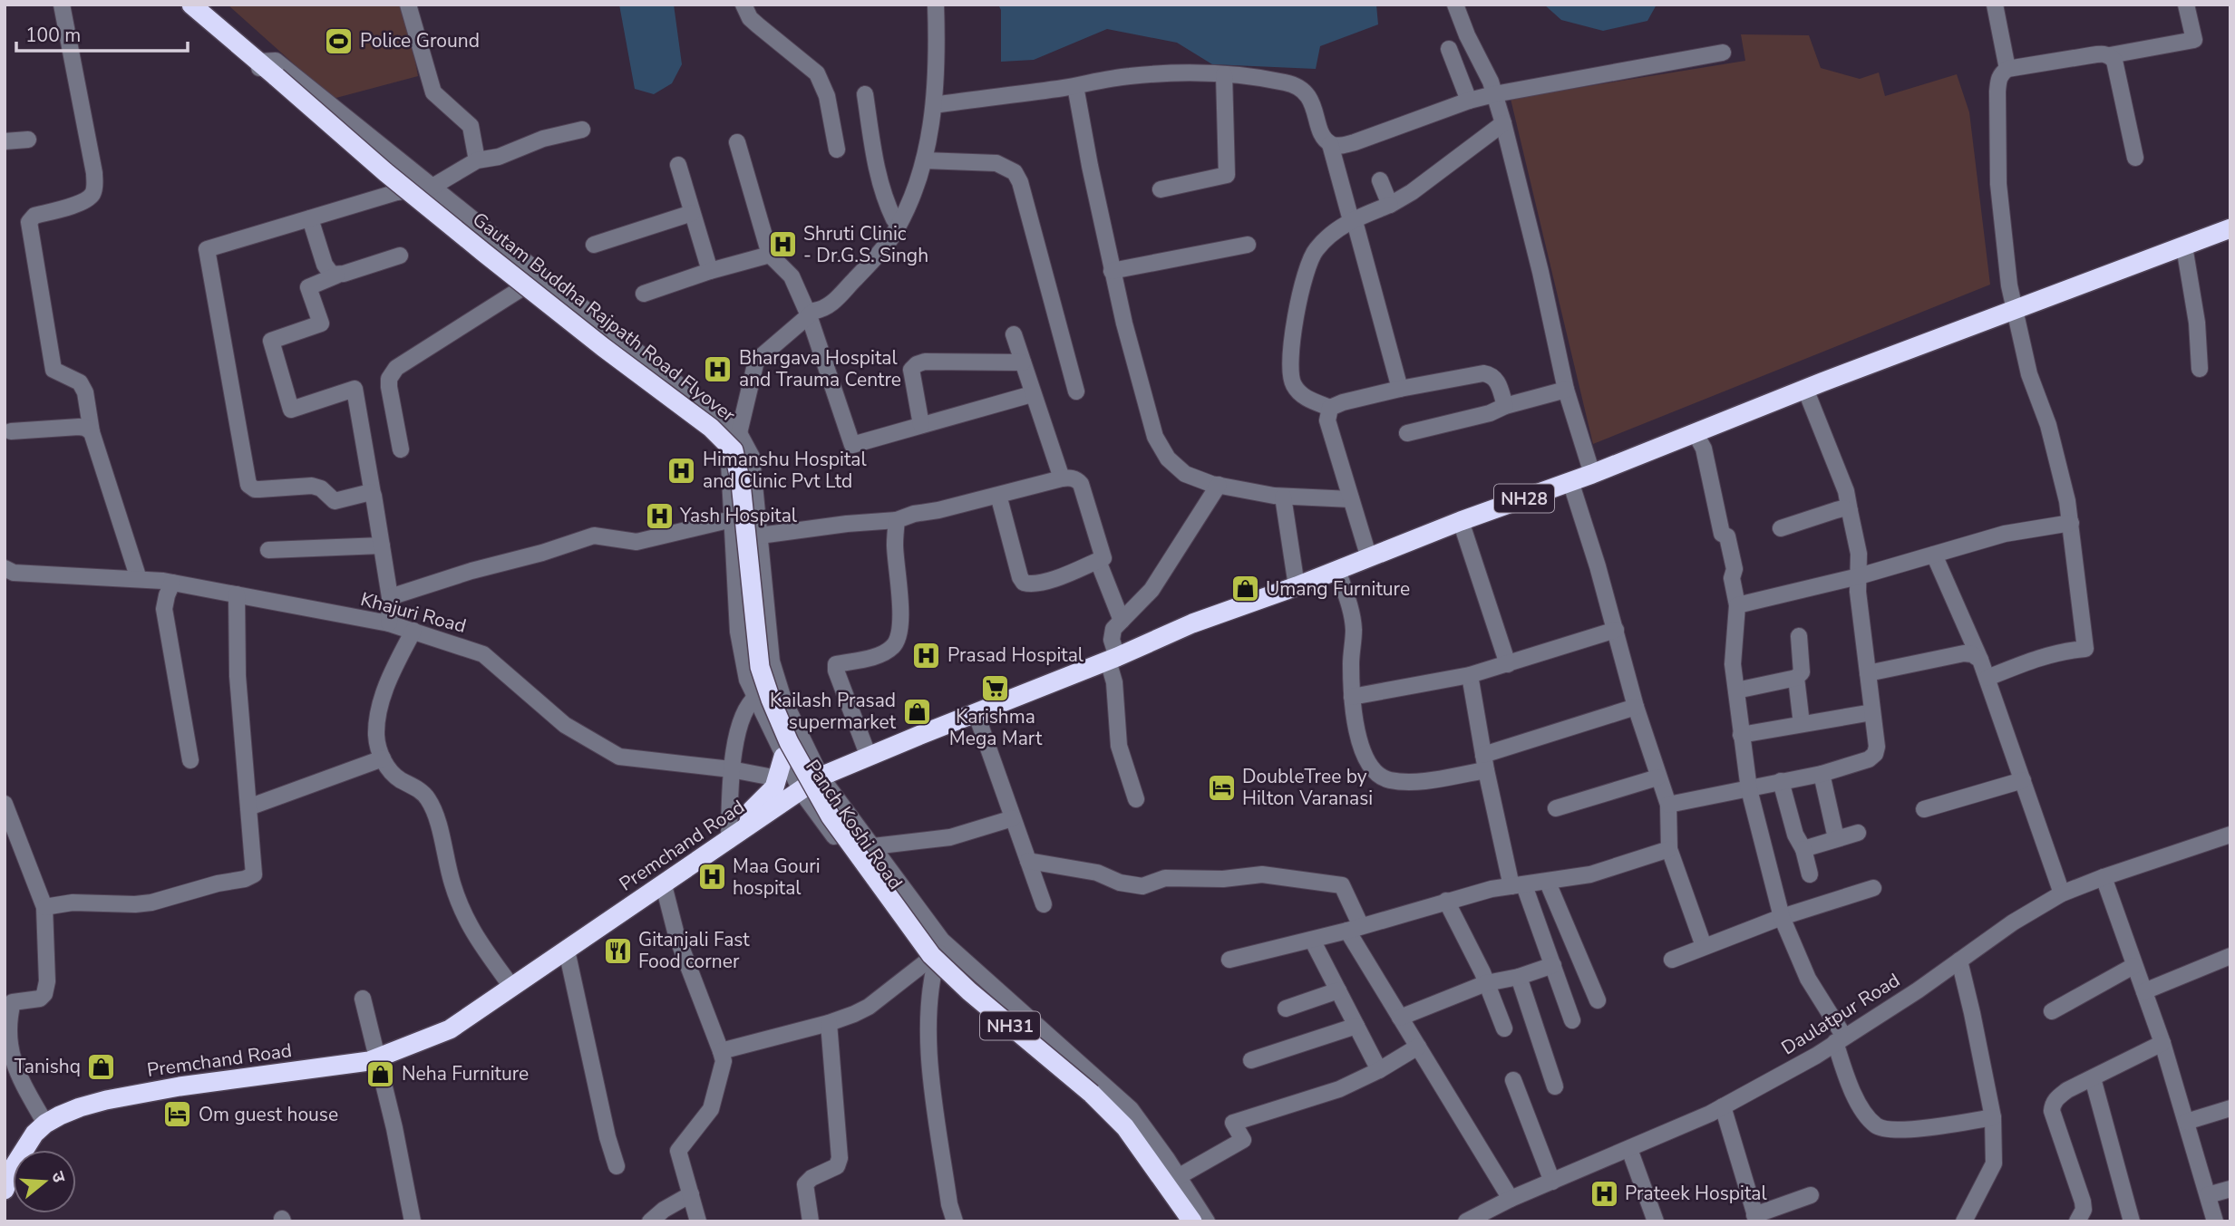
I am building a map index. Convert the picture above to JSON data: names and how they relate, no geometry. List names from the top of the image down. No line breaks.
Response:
{"streets":{"highway":["Gautam Buddha Rajpath Road Flyover","NH28","Premchand Road","NH31"],"street":["Khajuri Road","Panch Koshi Road","Daulatpur Road"]},"crossings":[["Gautam Buddha Rajpath Road Flyover","NH31"],["NH28","Panch Koshi Road"],["NH28","Premchand Road"],["Panch Koshi Road","Premchand Road"]],"places":{"sports":["Police Ground"],"hospital":["Shruti Clinic - Dr.G.S. Singh","Bhargava Hospital and Trauma Centre","Himanshu Hospital and Clinic Pvt Ltd","Yash Hospital","Prasad Hospital","Maa Gouri hospital","Prateek Hospital"],"shop":["Umang Furniture","Kailash Prasad supermarket","Tanishq","Neha Furniture"],"supermarket":["Karishma Mega Mart"],"hotel":["DoubleTree by Hilton Varanasi","Om guest house"],"restaurant":["Gitanjali Fast Food corner"]},"scale_bar":"100 m","north":"right"}
